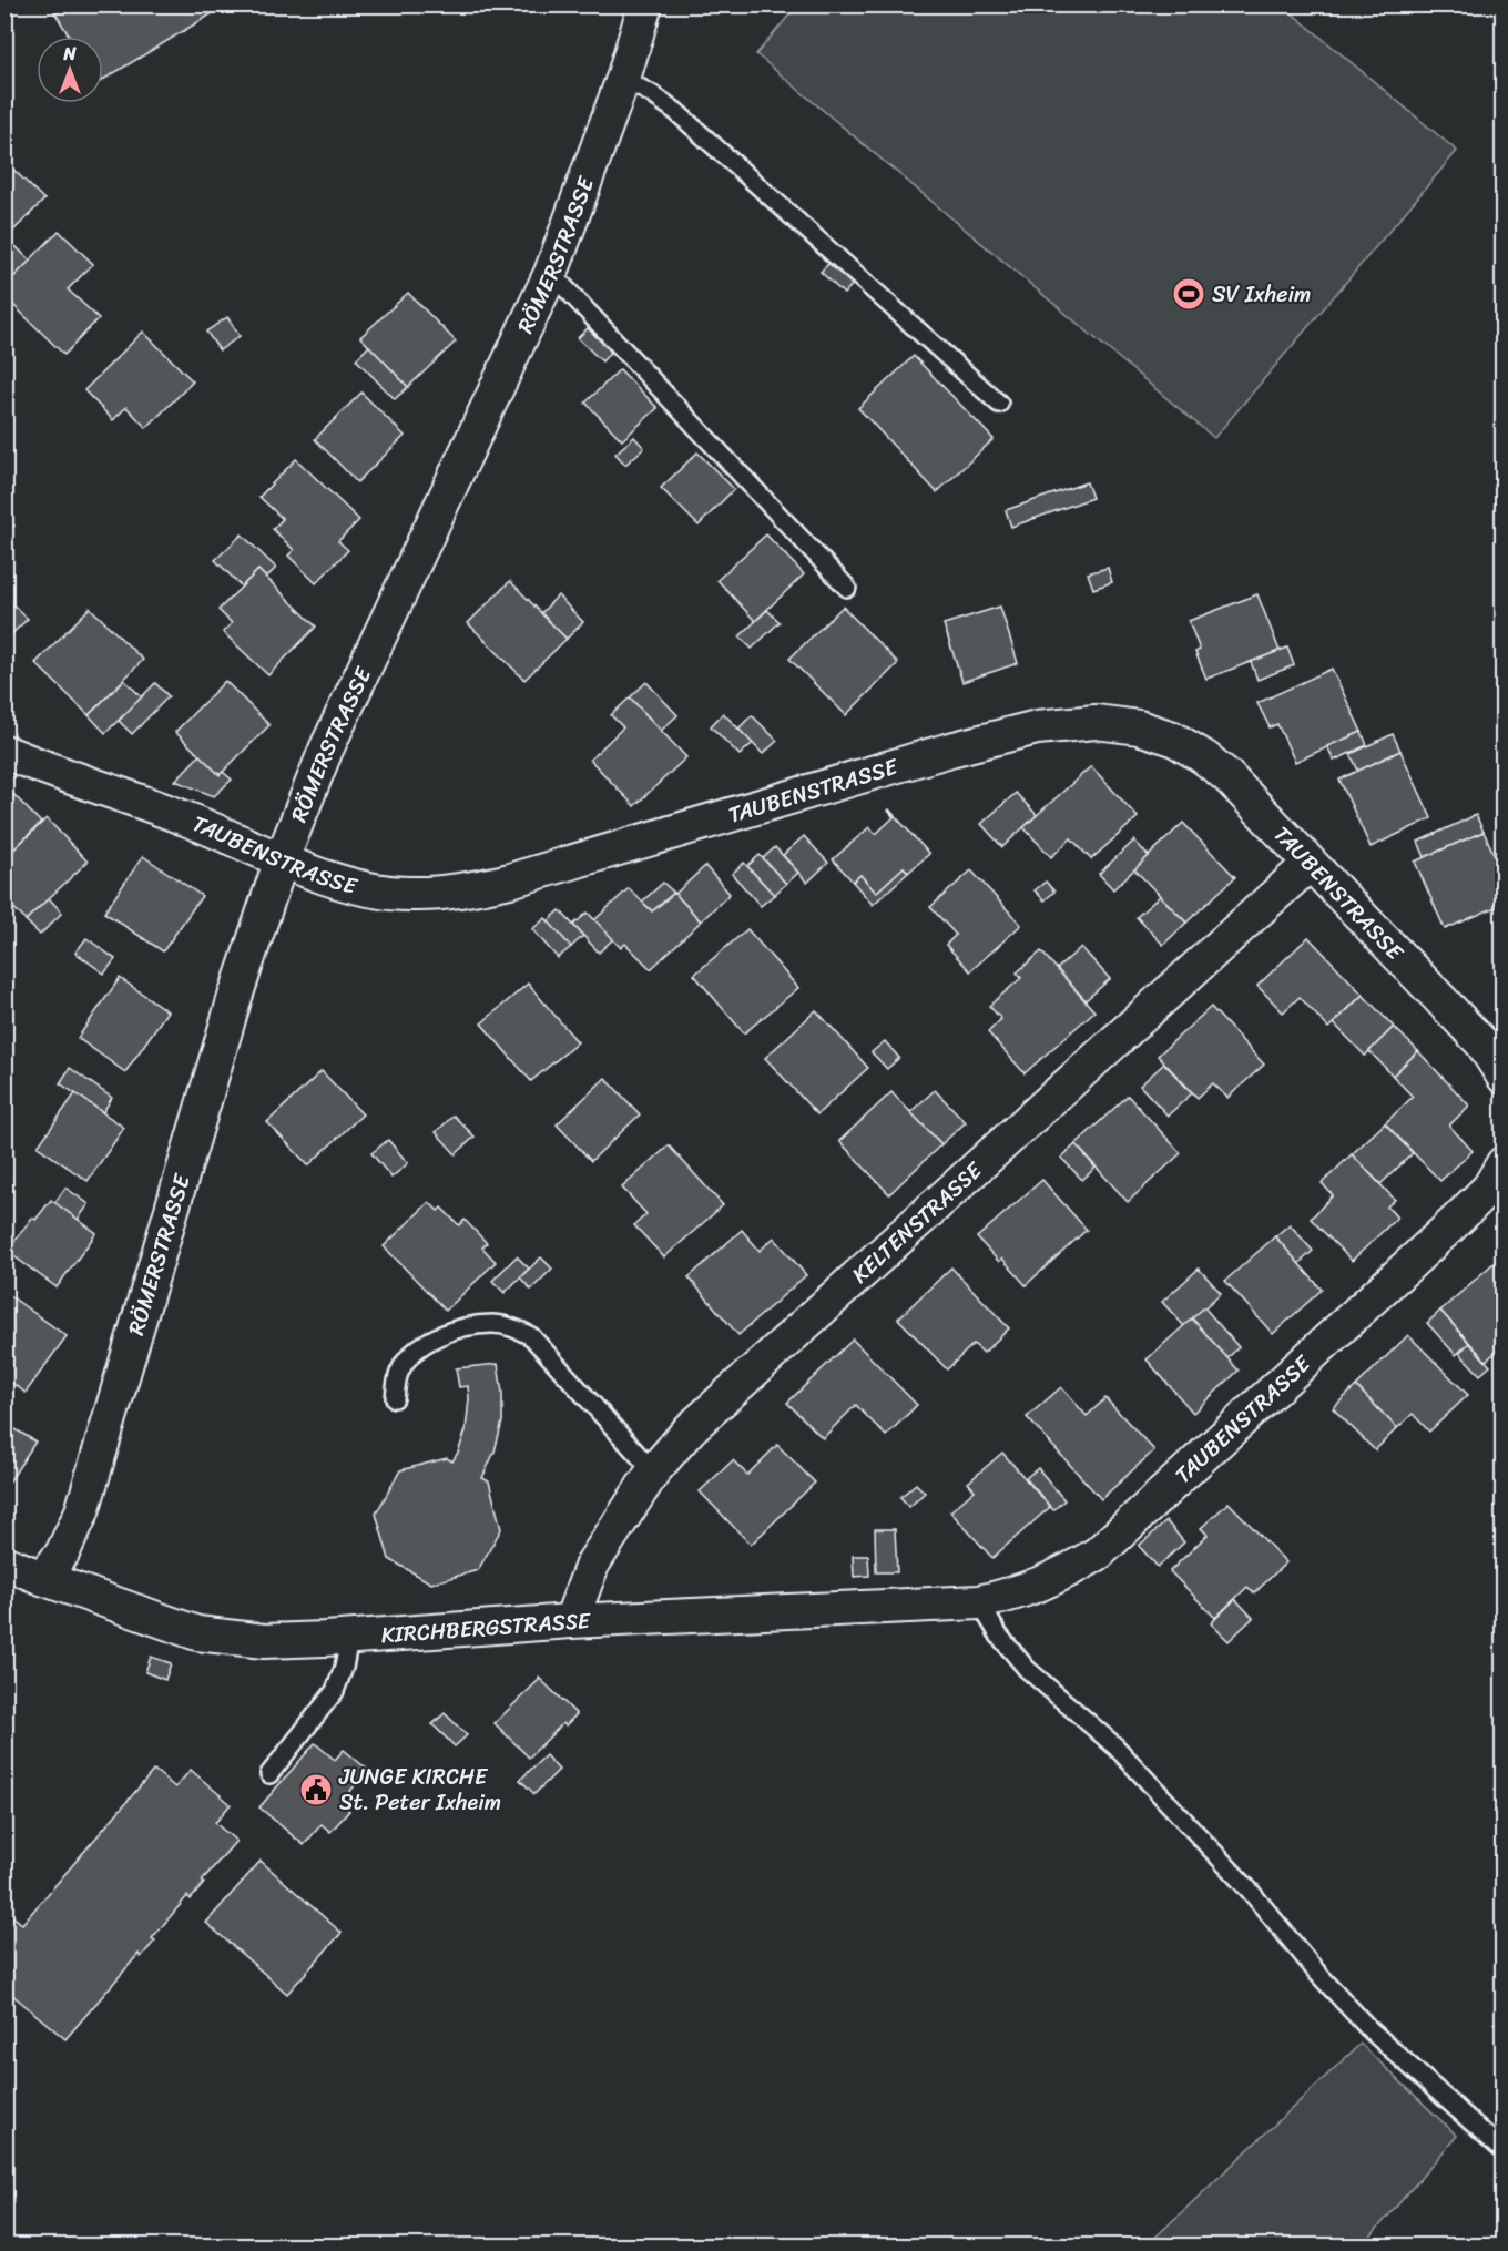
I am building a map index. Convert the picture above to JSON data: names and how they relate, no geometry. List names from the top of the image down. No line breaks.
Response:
{"streets":{"street":["RÖMERSTRASSE","TAUBENSTRASSE","KELTENSTRASSE","KIRCHBERGSTRASSE"]},"crossings":[["RÖMERSTRASSE","TAUBENSTRASSE"],["RÖMERSTRASSE","KIRCHBERGSTRASSE"],["TAUBENSTRASSE","KELTENSTRASSE"],["TAUBENSTRASSE","KIRCHBERGSTRASSE"],["KELTENSTRASSE","KIRCHBERGSTRASSE"]],"places":{"sports":["SV Ixheim"],"public building":["JUNGE KIRCHE St. Peter Ixheim"]},"north":"top"}
